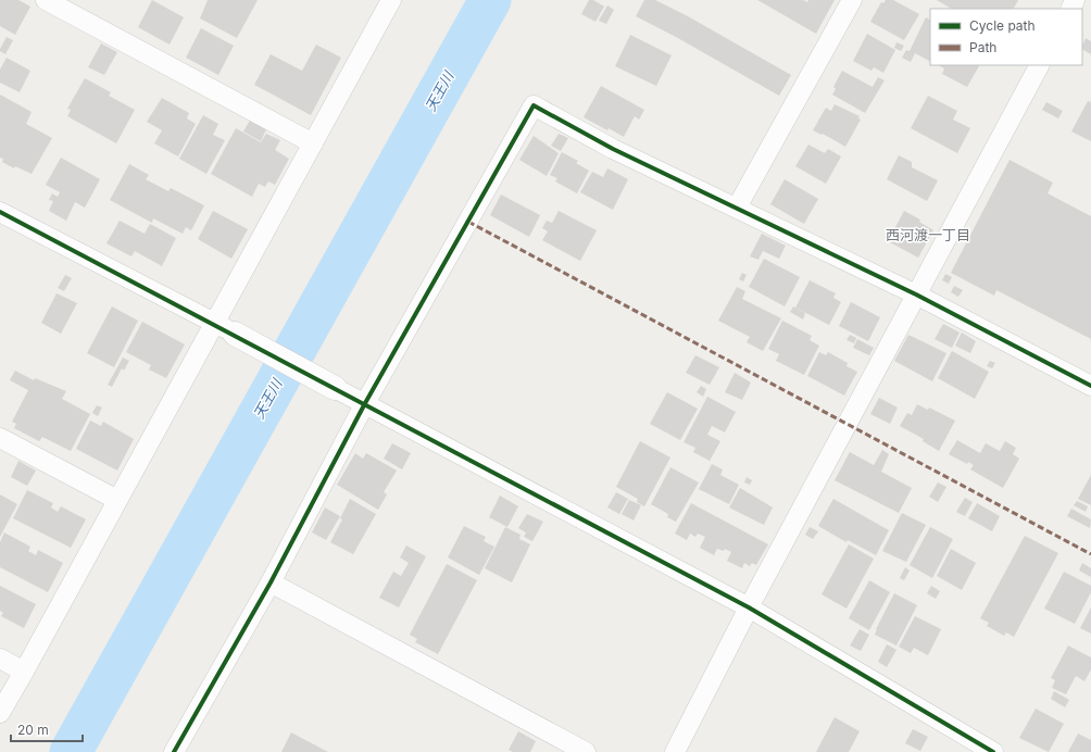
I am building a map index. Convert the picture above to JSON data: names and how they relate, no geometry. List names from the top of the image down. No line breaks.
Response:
{"districts":["西河渡一丁目"],"water":["天王川"],"legend":["Cycle path","Path"],"scale_bar":"20 m"}
